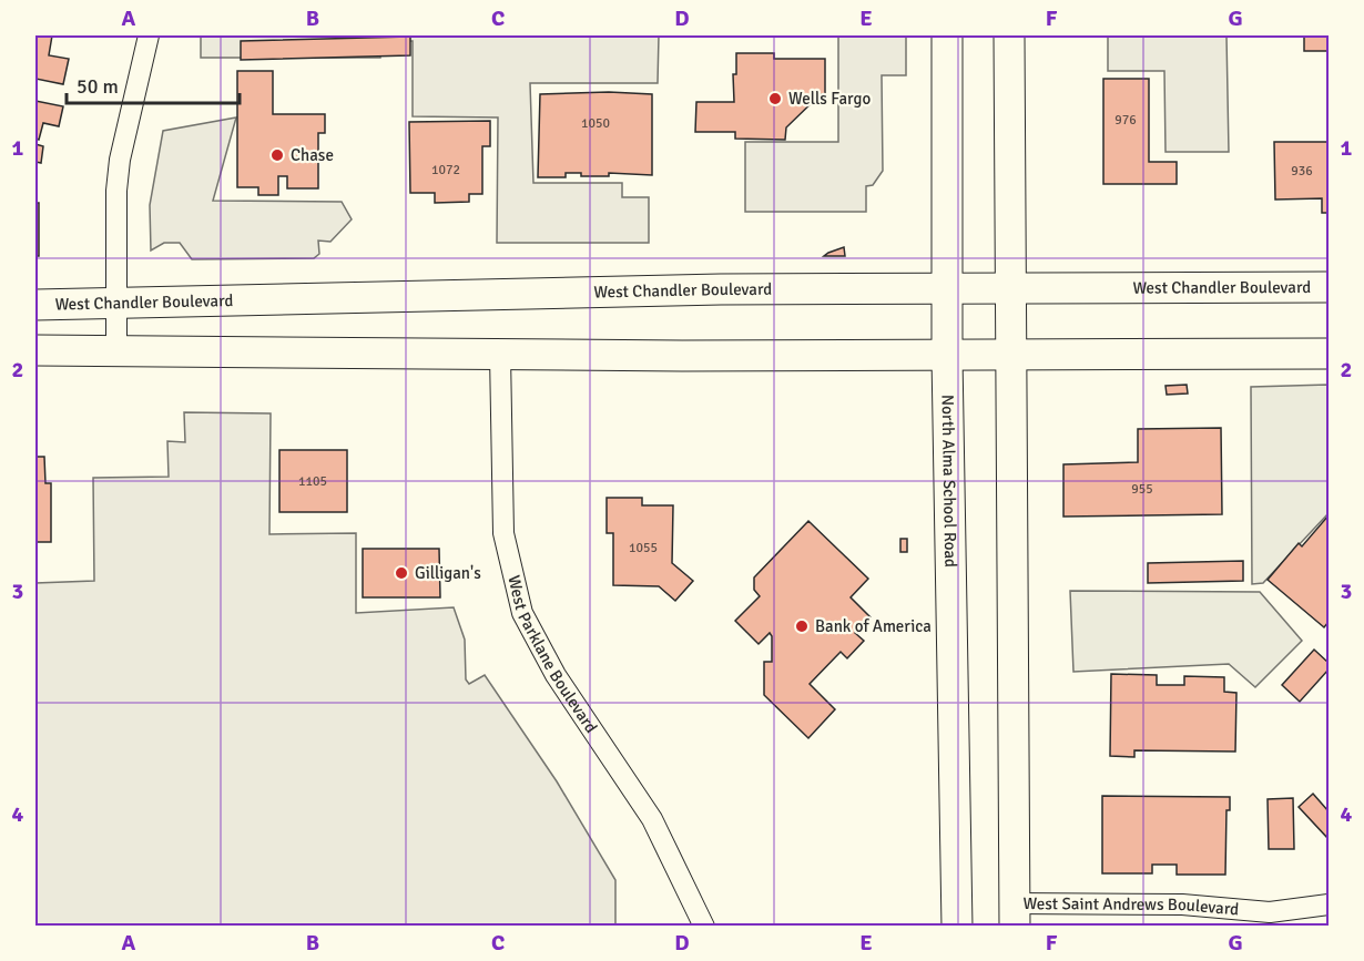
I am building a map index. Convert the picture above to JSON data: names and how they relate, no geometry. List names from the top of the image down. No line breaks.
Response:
{"streets":{"main road":["West Chandler Boulevard","North Alma School Road"],"street":["West Parklane Boulevard","West Saint Andrews Boulevard"]},"crossings":[["West Chandler Boulevard","North Alma School Road"]],"places":["Wells Fargo","Chase","Gilligan's","Bank of America"],"house_numbers":["976","1050","1072","936","1105","955","1055"],"scale_bar":"50 m","grid":{"columns":["A","B","C","D","E","F","G"],"rows":["1","2","3","4"]}}
